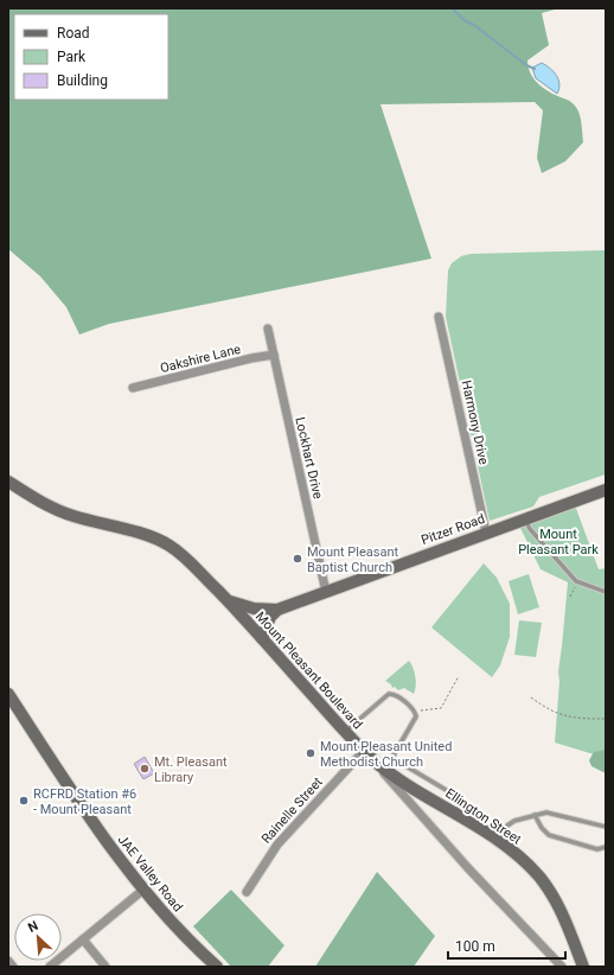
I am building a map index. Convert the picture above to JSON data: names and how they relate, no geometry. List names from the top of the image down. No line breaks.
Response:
{"streets":{"street":["Oakshire Lane","Harmony Drive","Lockhart Drive","Pitzer Road","Mount Pleasant Boulevard","Rainelle Street","Ellington Street","JAE Valley Road"]},"crossings":[["Oakshire Lane","Lockhart Drive"],["Harmony Drive","Pitzer Road"],["Lockhart Drive","Pitzer Road"],["Pitzer Road","Mount Pleasant Boulevard"],["Mount Pleasant Boulevard","Rainelle Street"],["Mount Pleasant Boulevard","Ellington Street"],["Rainelle Street","Ellington Street"]],"parks":["Mount Pleasant Park"],"places":["Mount Pleasant Baptist Church","Mount Pleasant United Methodist Church","Mt. Pleasant Library","RCFRD Station #6 - Mount Pleasant"],"legend":["Road","Park","Building"],"scale_bar":"100 m","north":"top left"}
